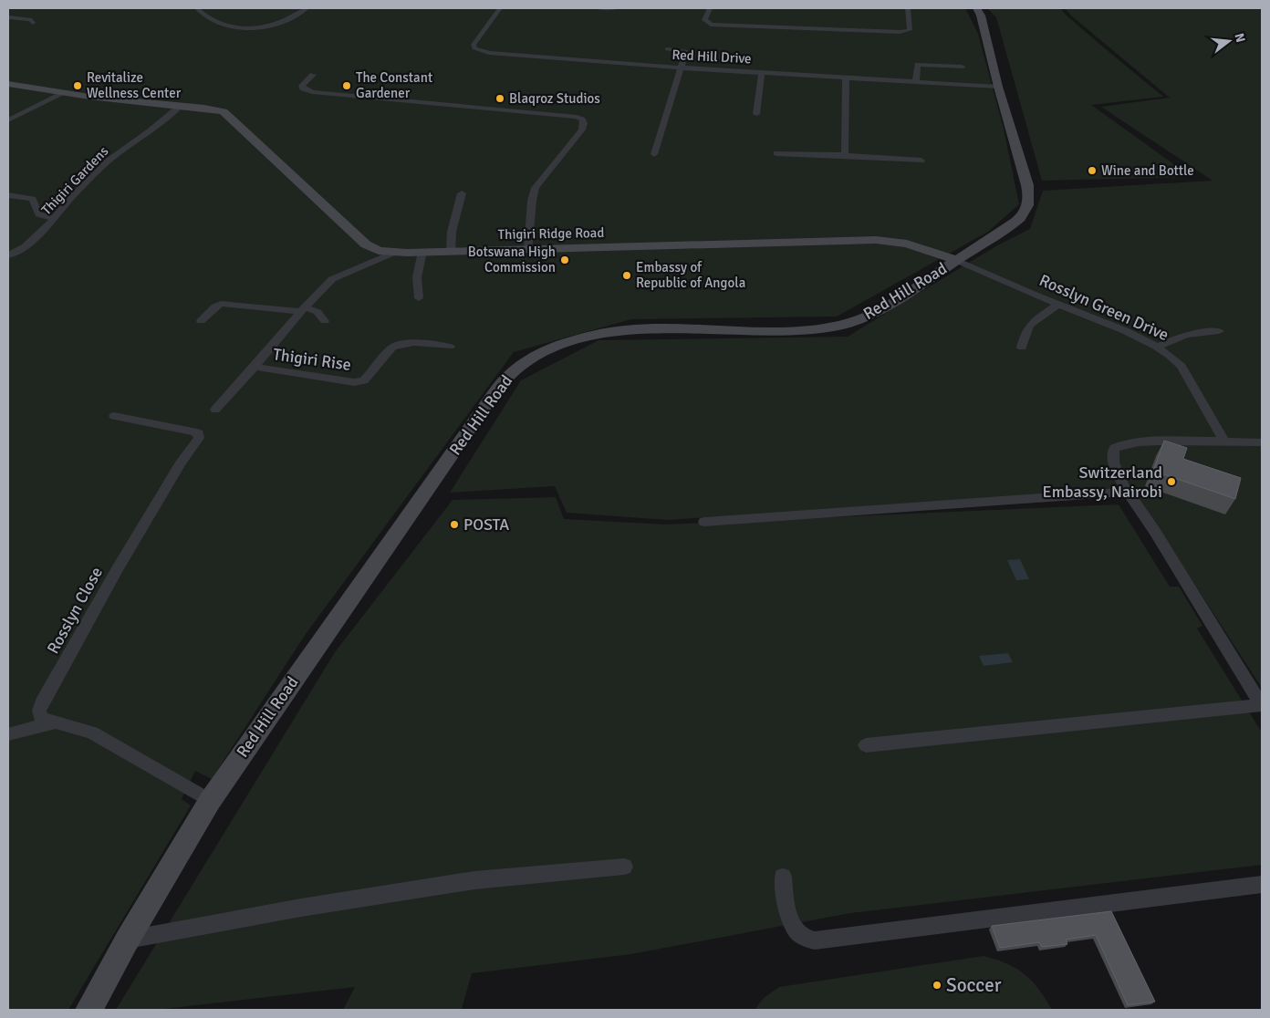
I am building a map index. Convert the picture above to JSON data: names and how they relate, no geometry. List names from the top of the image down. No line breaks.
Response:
{"streets":{"main road":["Thigiri Ridge Road","Red Hill Road"],"street":["Red Hill Drive","Thigiri Gardens","Rosslyn Green Drive","Thigiri Rise","Rosslyn Close"]},"crossings":[["Red Hill Drive","Red Hill Road"],["Thigiri Gardens","Thigiri Ridge Road"],["Thigiri Ridge Road","Red Hill Road"],["Thigiri Ridge Road","Rosslyn Green Drive"],["Thigiri Ridge Road","Thigiri Rise"],["Red Hill Road","Rosslyn Green Drive"],["Red Hill Road","Rosslyn Close"]],"places":["Revitalize Wellness Center","The Constant Gardener","Blaqroz Studios","Wine and Bottle","Botswana High Commission","Embassy of Republic of Angola","Switzerland Embassy, Nairobi","POSTA","Soccer"],"north":"right"}
